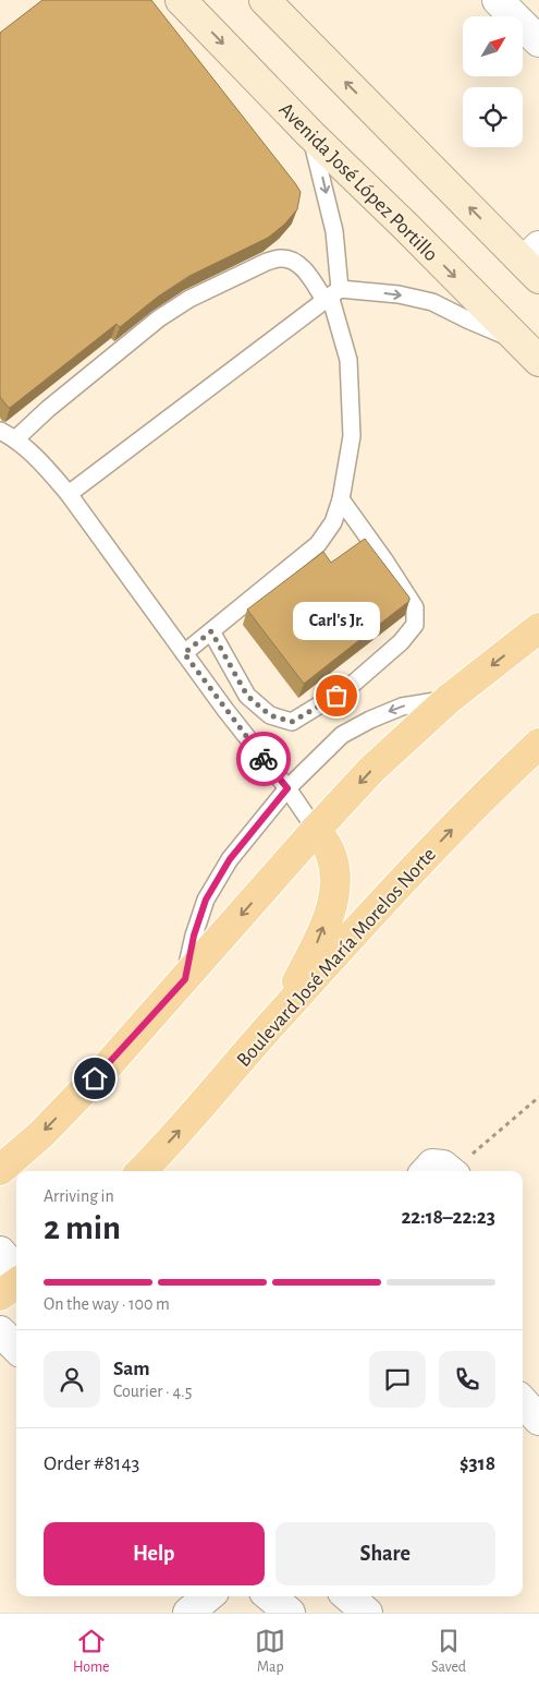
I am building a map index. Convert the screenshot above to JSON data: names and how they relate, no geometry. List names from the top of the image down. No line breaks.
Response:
{"streets":{"main road":["Avenida José López Portillo","Boulevard José María Morelos Norte"]},"places":["Carl's Jr."],"north":"top right","page":{"bubble":"Carl's Jr.","heading":["2 min","Arriving in","22:18–22:23"],"panel":["Sam","Courier · 4.5","Order #8143","$318"],"bar":"On the way · 100 m","buttons":["Help","Share"],"tabs":["Home","Map","Saved"]}}
